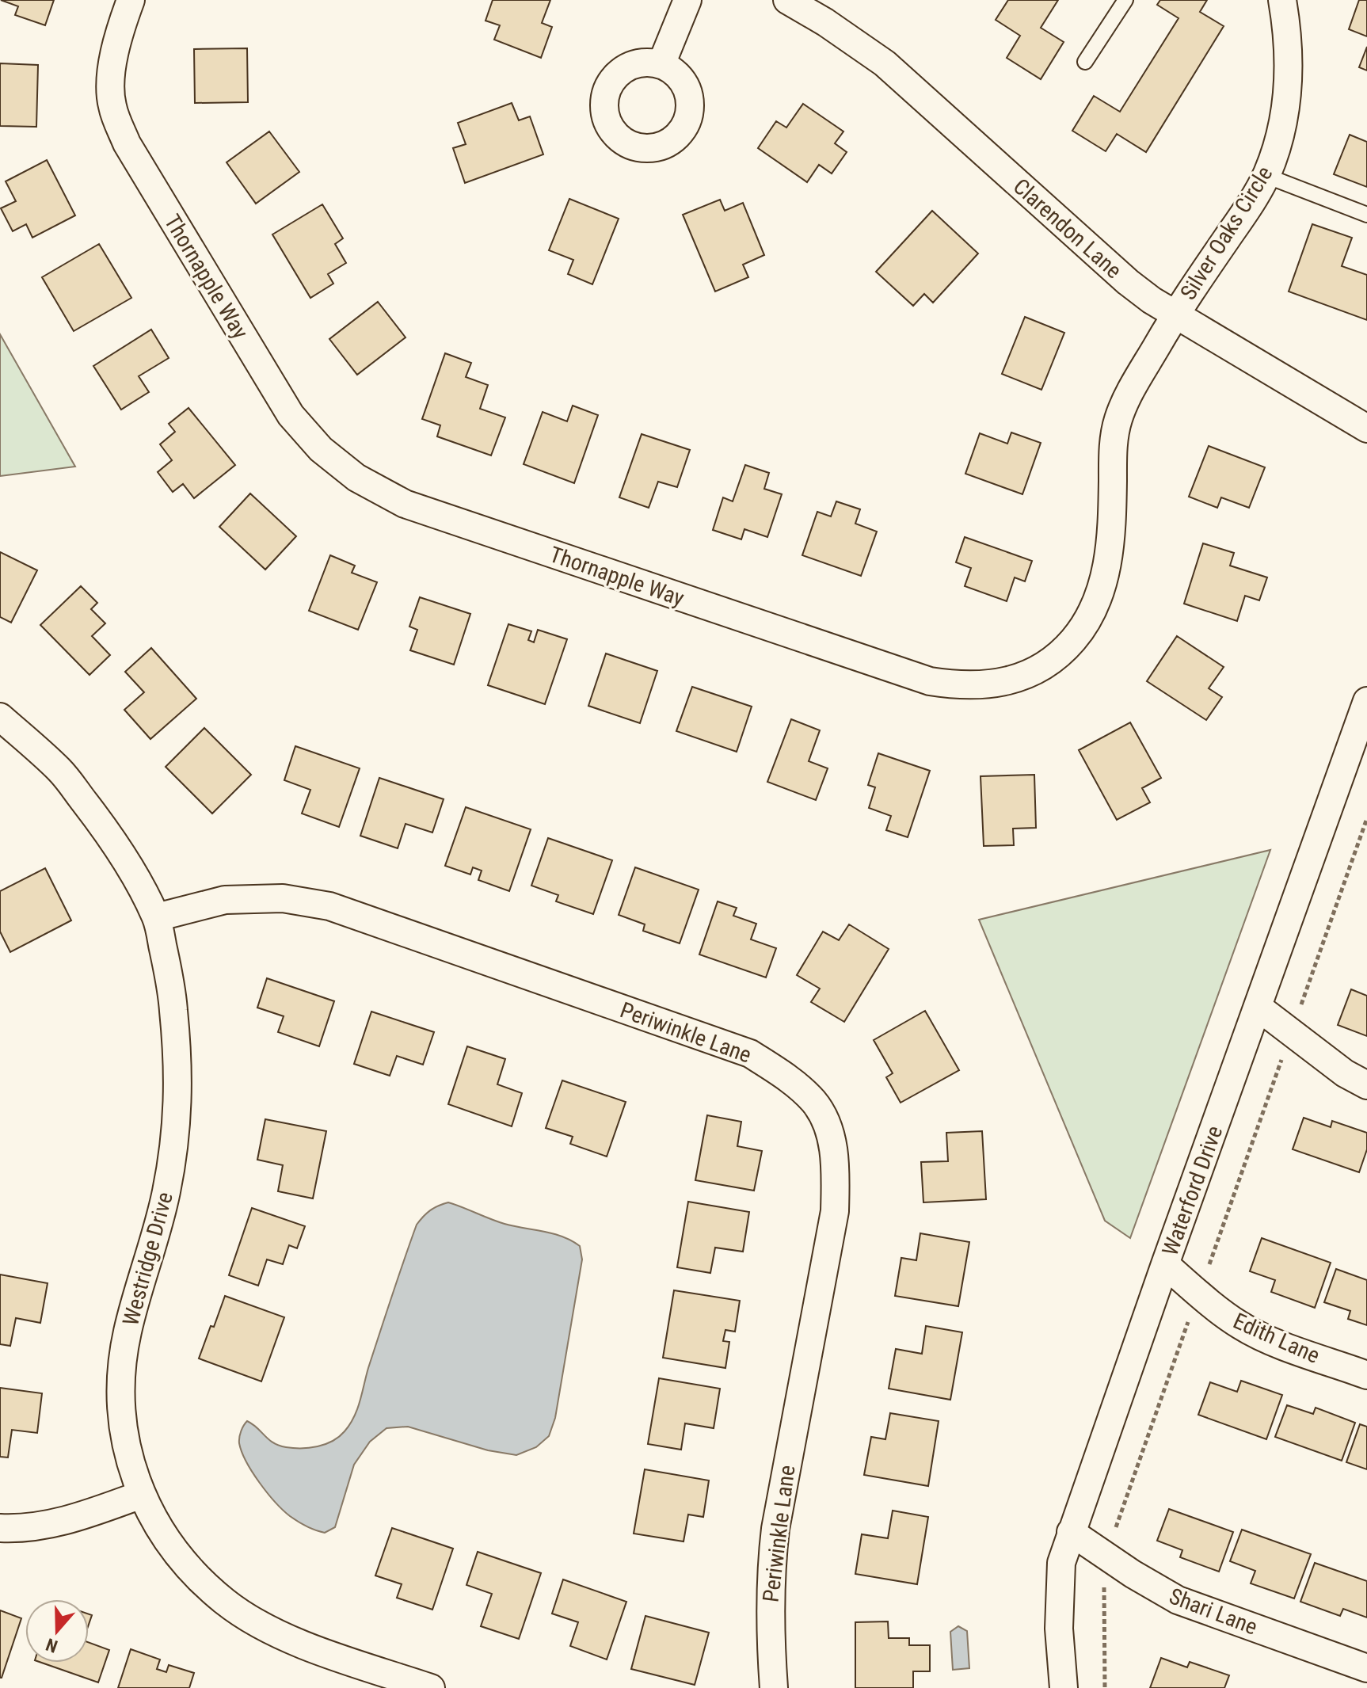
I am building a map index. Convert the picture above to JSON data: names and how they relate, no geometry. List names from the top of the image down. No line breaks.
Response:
{"streets":{"street":["Clarendon Lane","Silver Oaks Circle","Thornapple Way","Periwinkle Lane","Waterford Drive","Westridge Drive","Edith Lane","Shari Lane"]},"crossings":[["Clarendon Lane","Silver Oaks Circle"],["Clarendon Lane","Thornapple Way"],["Silver Oaks Circle","Thornapple Way"],["Periwinkle Lane","Westridge Drive"],["Waterford Drive","Edith Lane"],["Waterford Drive","Shari Lane"]],"north":"bottom"}
